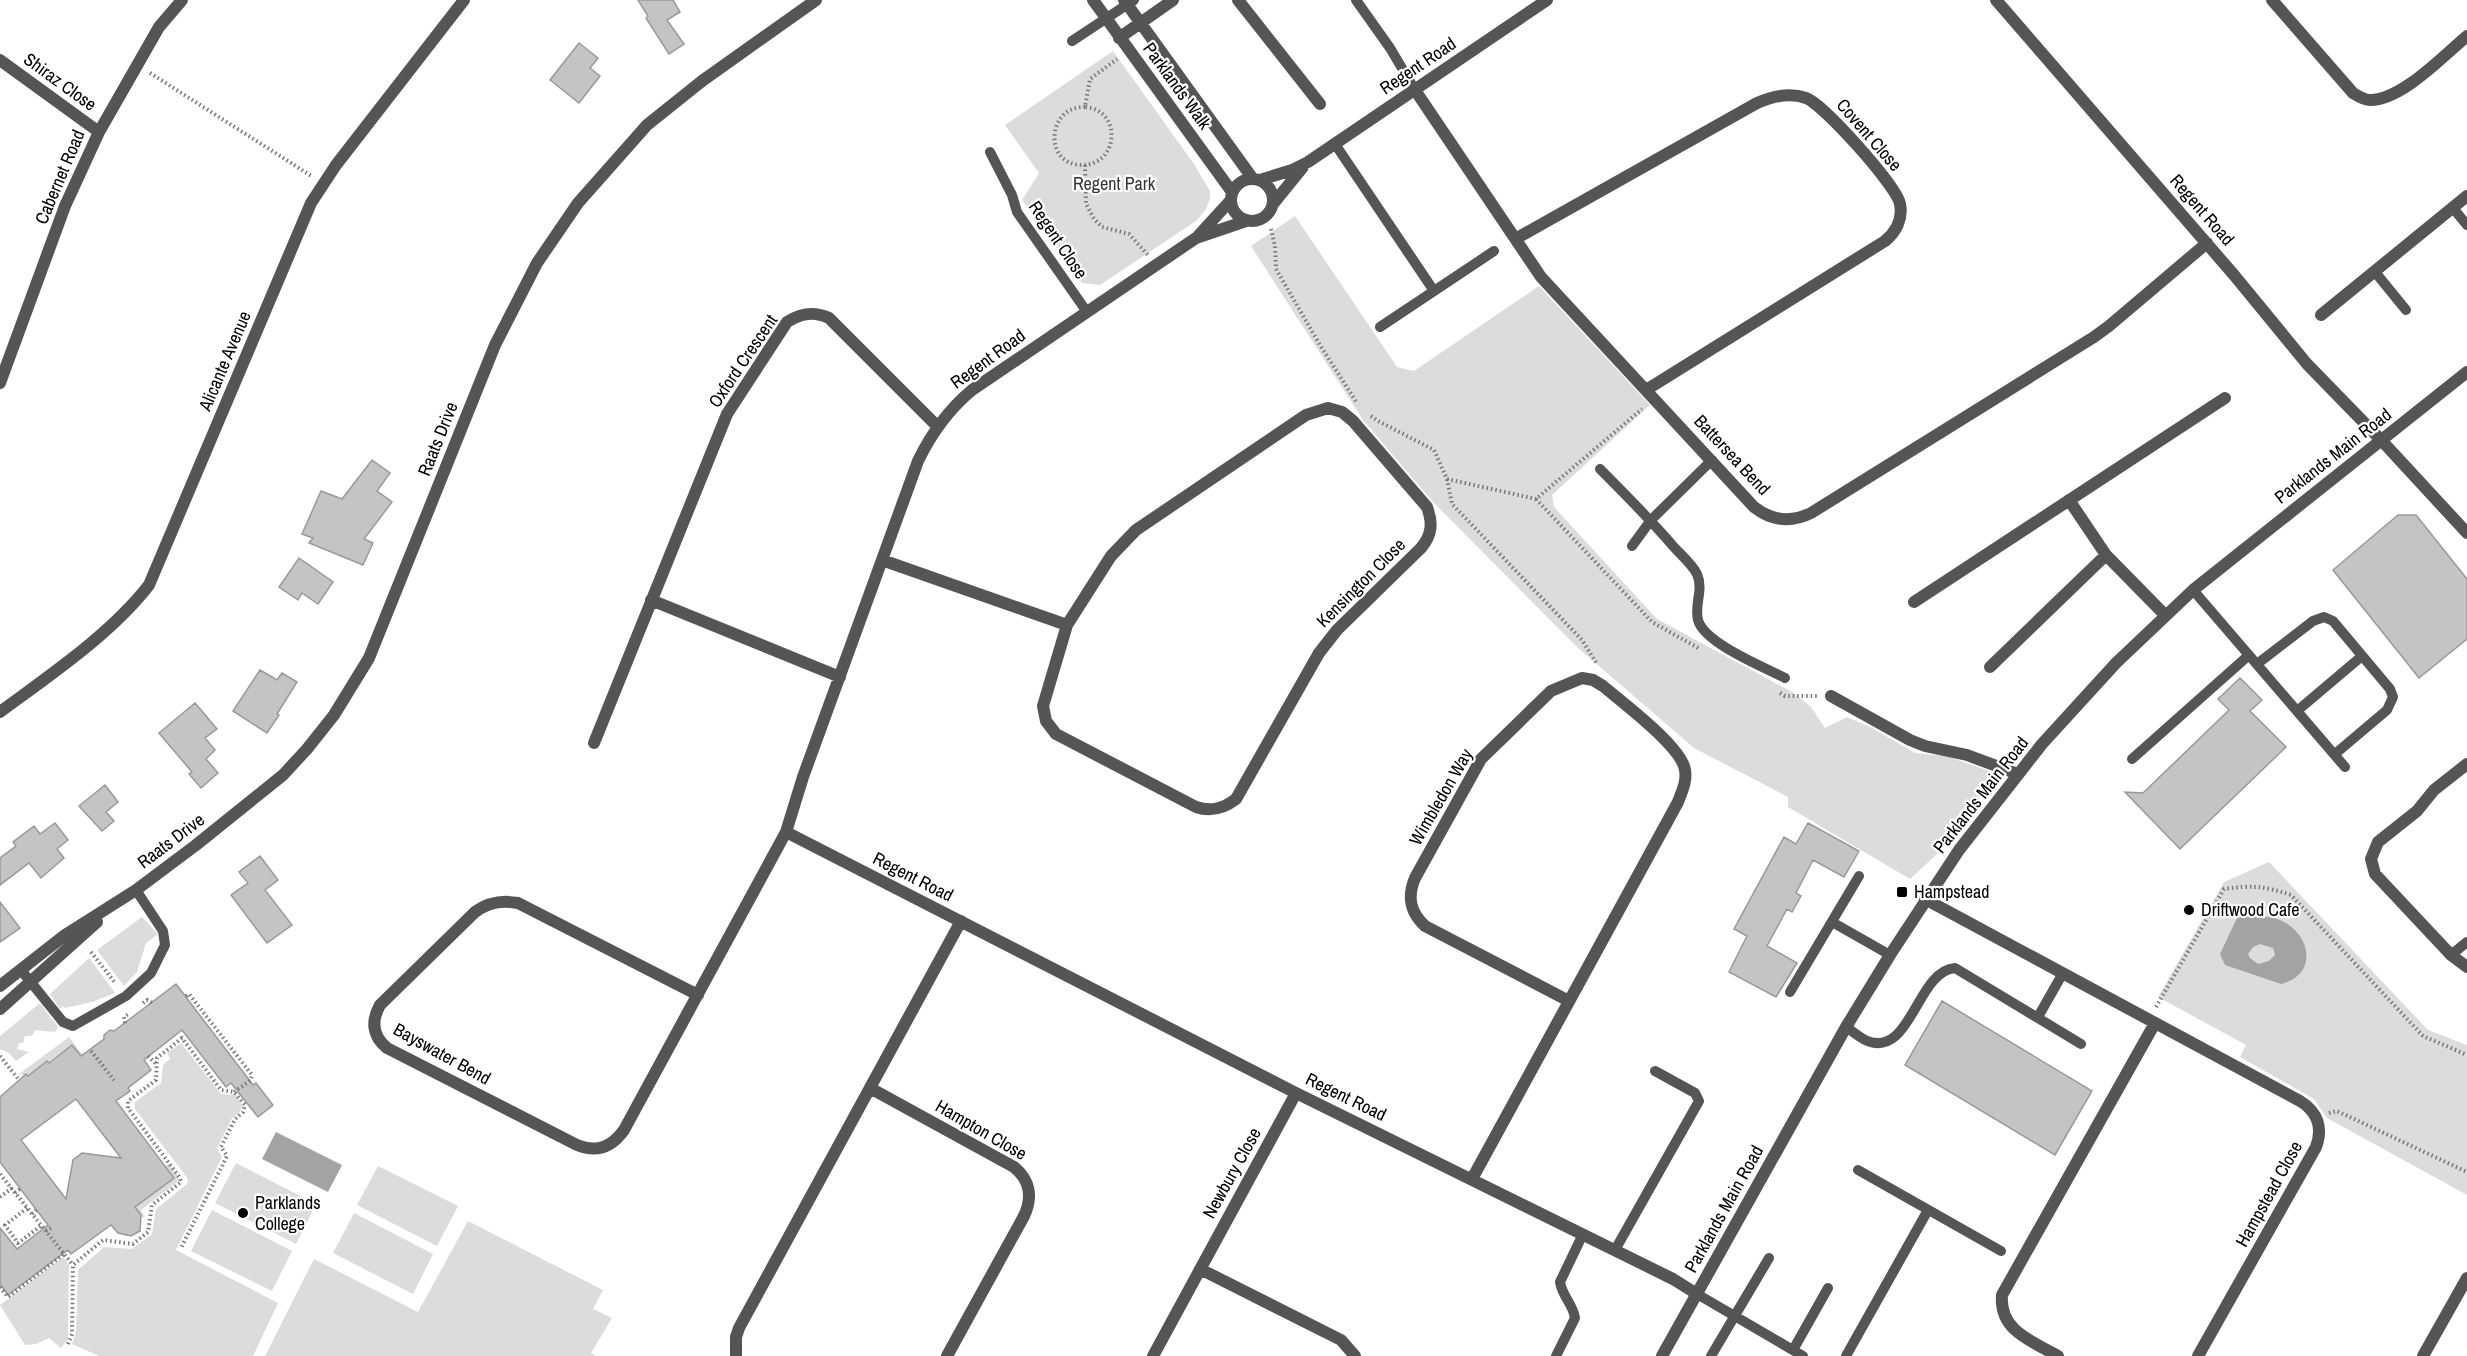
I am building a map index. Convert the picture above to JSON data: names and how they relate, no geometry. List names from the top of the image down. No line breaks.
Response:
{"streets":{"street":["Regent Road","Shiraz Close","Parklands Walk","Covent Close","Cabernet Road","Alicante Avenue","Oxford Crescent","Raats Drive","Battersea Bend","Parklands Main Road","Kensington Close","Wimbledon Way","Bayswater Bend","Hampton Close","Newbury Close","Hampstead Close"],"lane":["Regent Close"]},"crossings":[["Regent Road","Parklands Walk"],["Regent Road","Regent Close"],["Regent Road","Oxford Crescent"],["Regent Road","Battersea Bend"],["Regent Road","Parklands Main Road"],["Regent Road","Bayswater Bend"],["Regent Road","Newbury Close"],["Shiraz Close","Cabernet Road"],["Covent Close","Battersea Bend"]],"parks":["Regent Park"],"places":{"transit":["Hampstead"],"other":["Driftwood Cafe","Parklands College"]}}
